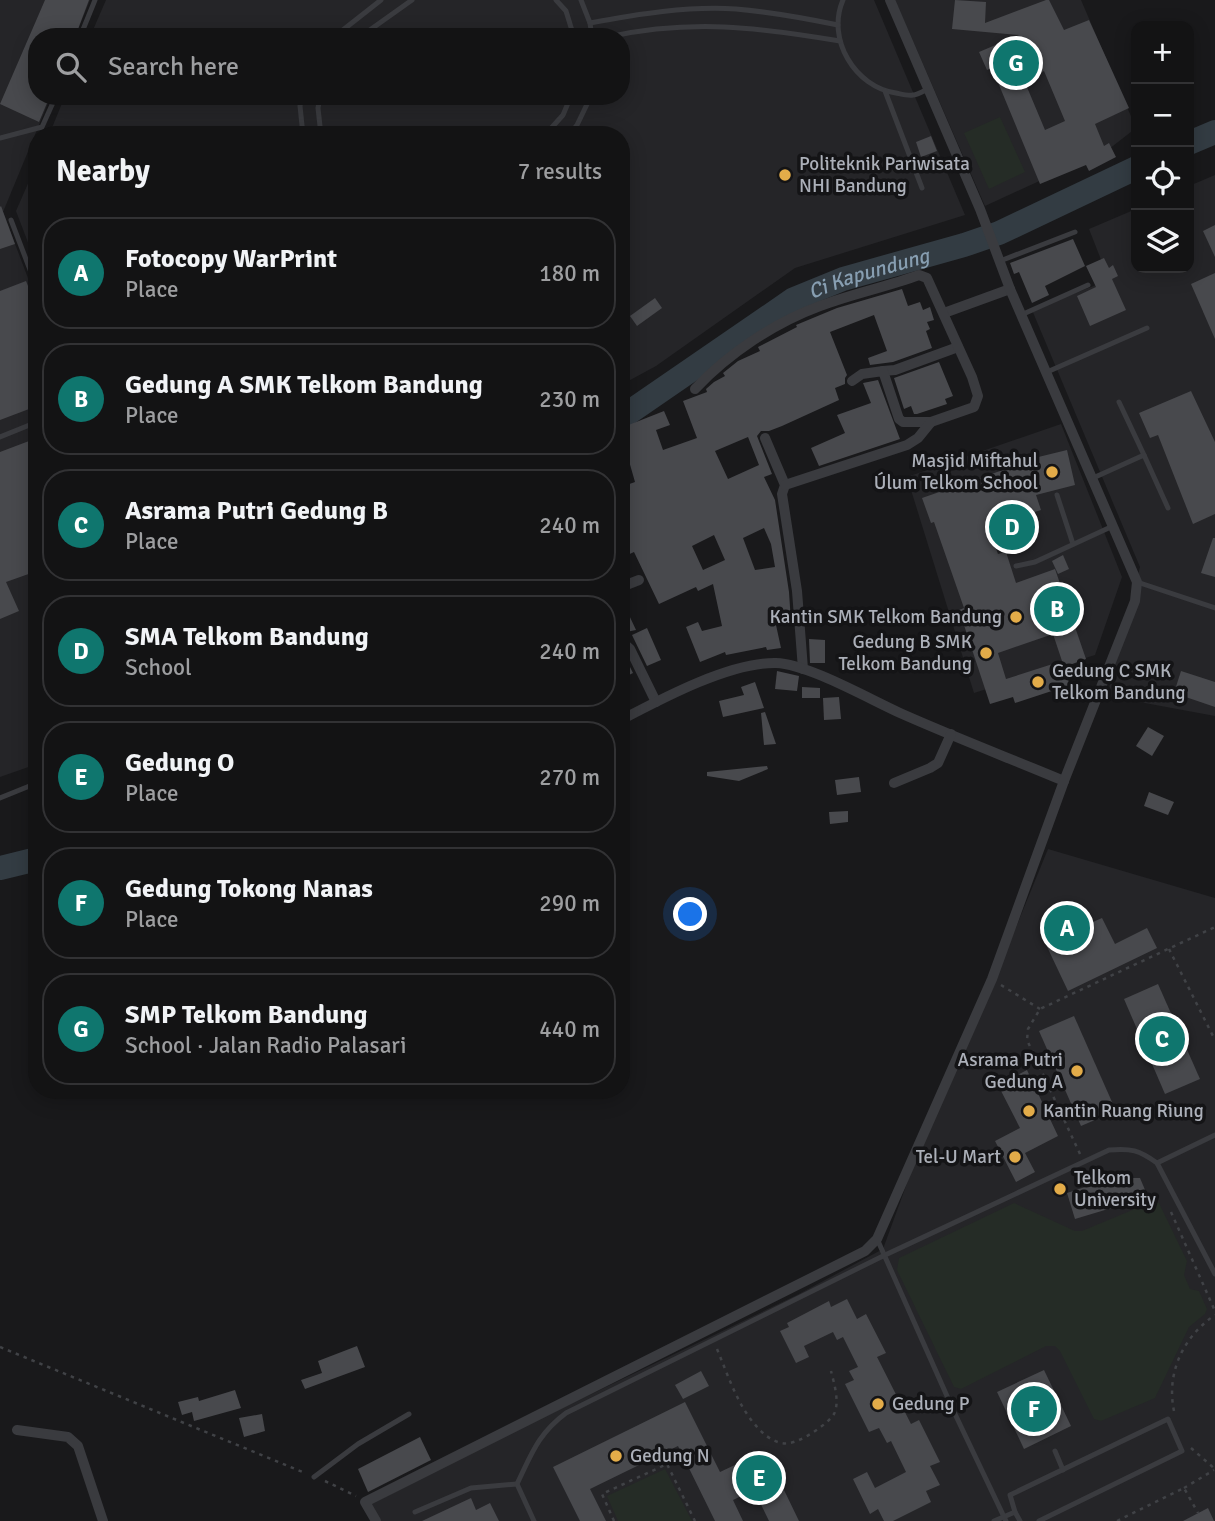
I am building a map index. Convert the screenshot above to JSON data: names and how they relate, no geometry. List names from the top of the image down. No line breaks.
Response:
{"water":["Ci Kapundung"],"places":["Politeknik Pariwisata NHI Bandung","Masjid Miftahul Úlum Telkom School","Kantin SMK Telkom Bandung","Gedung B SMK Telkom Bandung","Gedung C SMK Telkom Bandung","Asrama Putri Gedung A","Kantin Ruang Riung","Tel-U Mart","Telkom University","Gedung P","Gedung N"],"page":{"map_buttons":["+","−"],"search":"Search here","pins":["G","D","B","A","C","F","E"],"heading":["Nearby","7 results"],"list":[{"mark":"A","name":"Fotocopy WarPrint","note":"Place","value":"180 m"},{"mark":"B","name":"Gedung A SMK Telkom Bandung","note":"Place","value":"230 m"},{"mark":"C","name":"Asrama Putri Gedung B","note":"Place","value":"240 m"},{"mark":"D","name":"SMA Telkom Bandung","note":"School","value":"240 m"},{"mark":"E","name":"Gedung O","note":"Place","value":"270 m"},{"mark":"F","name":"Gedung Tokong Nanas","note":"Place","value":"290 m"},{"mark":"G","name":"SMP Telkom Bandung","note":"School · Jalan Radio Palasari","value":"440 m"}]}}
